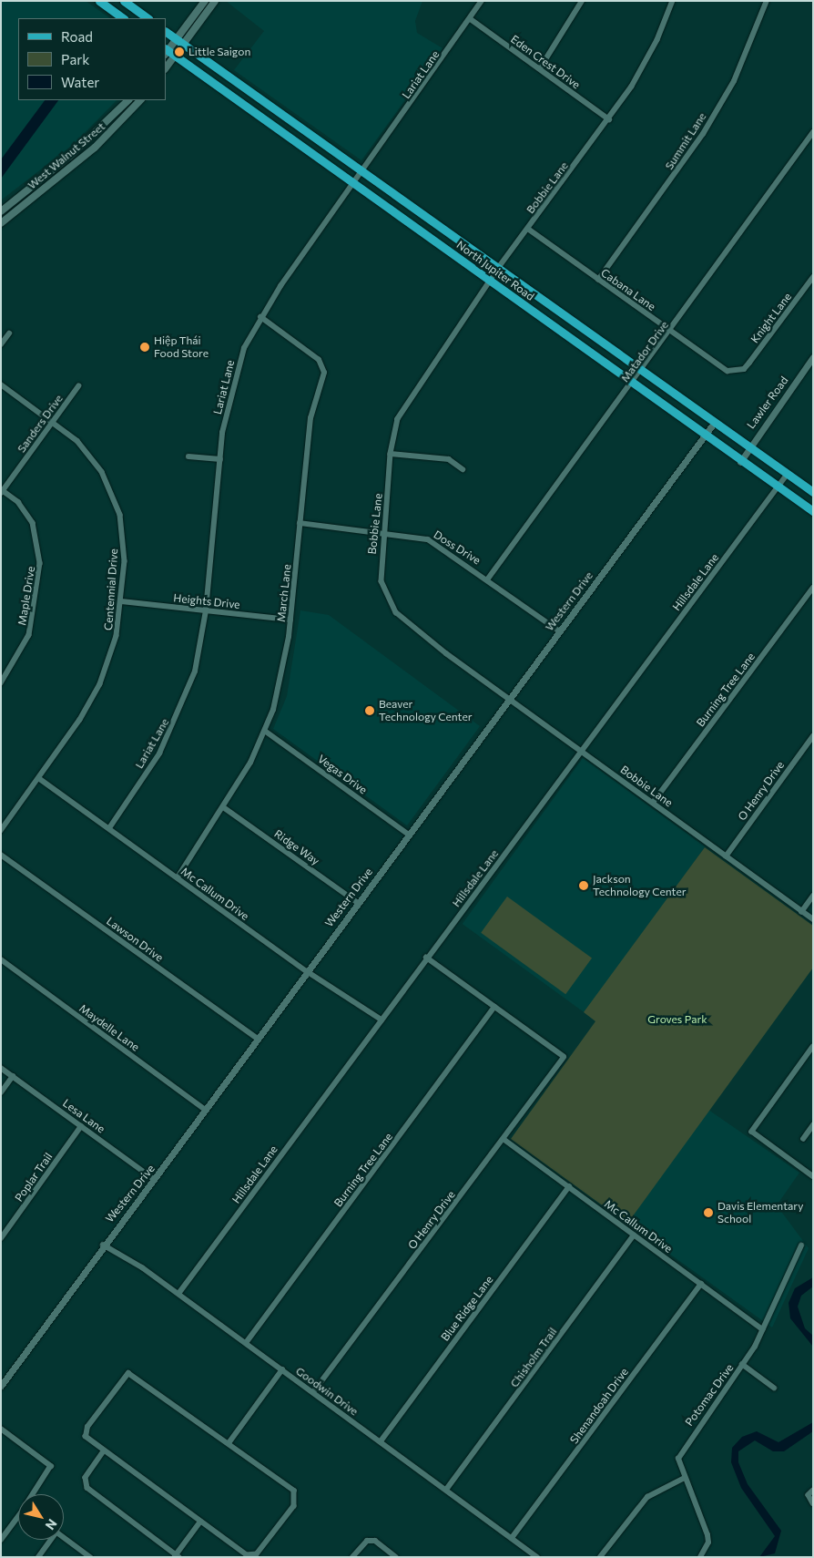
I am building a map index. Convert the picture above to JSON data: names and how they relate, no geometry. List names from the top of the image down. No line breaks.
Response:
{"streets":{"main road":["West Walnut Street","North Jupiter Road"],"street":["Eden Crest Drive","Lariat Lane","Summit Lane","Bobbie Lane","Cabana Lane","Knight Lane","Matador Drive","Lawler Road","Sanders Drive","Doss Drive","Hillsdale Lane","Centennial Drive","March Lane","Maple Drive","Heights Drive","Western Drive","Burning Tree Lane","Vegas Drive","O Henry Drive","Ridge Way","Mc Callum Drive","Lawson Drive","Maydelle Lane","Lesa Lane","Poplar Trail","Blue Ridge Lane","Chisholm Trail","Goodwin Drive","Potomac Drive","Shenandoah Drive"]},"crossings":[["Eden Crest Drive","Lariat Lane"],["Eden Crest Drive","Bobbie Lane"],["Lariat Lane","North Jupiter Road"],["Lariat Lane","March Lane"],["Lariat Lane","Heights Drive"],["Lariat Lane","Mc Callum Drive"],["Summit Lane","Cabana Lane"],["Bobbie Lane","North Jupiter Road"],["Bobbie Lane","Cabana Lane"],["Bobbie Lane","Doss Drive"],["Bobbie Lane","Hillsdale Lane"],["Bobbie Lane","Western Drive"],["Bobbie Lane","Burning Tree Lane"],["Bobbie Lane","O Henry Drive"],["North Jupiter Road","Matador Drive"],["North Jupiter Road","Lawler Road"],["North Jupiter Road","Hillsdale Lane"],["North Jupiter Road","Western Drive"],["Cabana Lane","Knight Lane"],["Cabana Lane","Matador Drive"],["Matador Drive","Doss Drive"],["Sanders Drive","Centennial Drive"],["Sanders Drive","Maple Drive"],["Doss Drive","March Lane"],["Doss Drive","Western Drive"],["Hillsdale Lane","Mc Callum Drive"],["Hillsdale Lane","Goodwin Drive"],["Centennial Drive","Heights Drive"],["Centennial Drive","Mc Callum Drive"],["March Lane","Heights Drive"],["March Lane","Vegas Drive"],["March Lane","Ridge Way"],["March Lane","Mc Callum Drive"],["Western Drive","Vegas Drive"],["Western Drive","Ridge Way"],["Western Drive","Mc Callum Drive"],["Western Drive","Lawson Drive"],["Western Drive","Maydelle Lane"],["Western Drive","Lesa Lane"],["Western Drive","Goodwin Drive"],["Burning Tree Lane","O Henry Drive"],["Burning Tree Lane","Goodwin Drive"],["O Henry Drive","Mc Callum Drive"],["O Henry Drive","Goodwin Drive"],["Mc Callum Drive","Blue Ridge Lane"],["Mc Callum Drive","Chisholm Trail"],["Mc Callum Drive","Potomac Drive"],["Mc Callum Drive","Shenandoah Drive"],["Lesa Lane","Poplar Trail"],["Blue Ridge Lane","Goodwin Drive"],["Chisholm Trail","Goodwin Drive"],["Goodwin Drive","Shenandoah Drive"]],"parks":["Groves Park"],"places":["Little Saigon","Hiệp Thái Food Store","Beaver Technology Center","Jackson Technology Center","Davis Elementary School"],"legend":["Road","Park","Water"],"north":"bottom right"}
